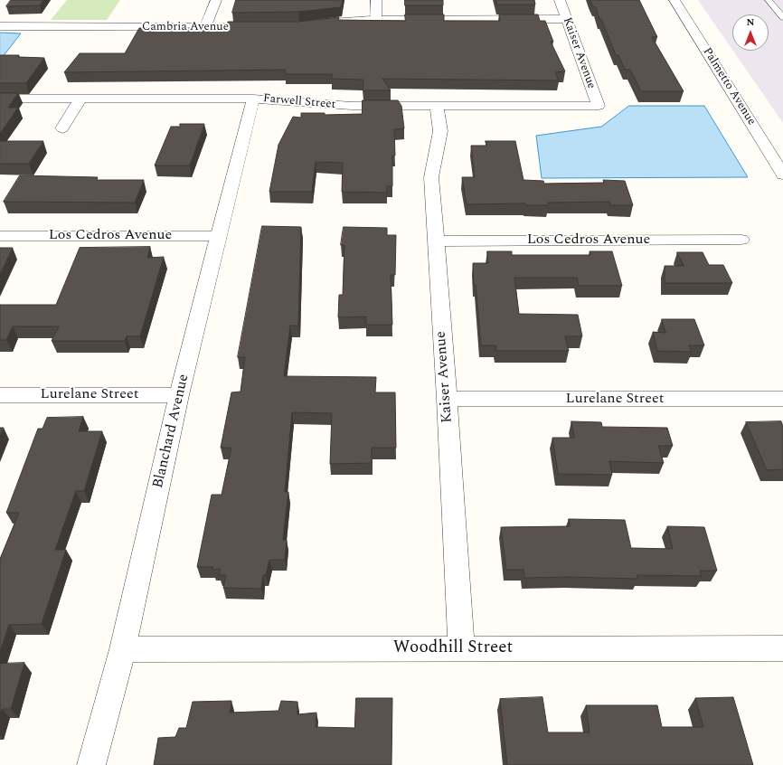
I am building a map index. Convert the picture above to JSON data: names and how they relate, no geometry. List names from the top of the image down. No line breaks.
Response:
{"streets":{"street":["Cambria Avenue","Kaiser Avenue","Palmetto Avenue","Farwell Street","Los Cedros Avenue","Lurelane Street","Blanchard Avenue","Woodhill Street"]},"crossings":[["Kaiser Avenue","Farwell Street"],["Kaiser Avenue","Los Cedros Avenue"],["Kaiser Avenue","Lurelane Street"],["Kaiser Avenue","Woodhill Street"],["Farwell Street","Blanchard Avenue"],["Los Cedros Avenue","Blanchard Avenue"],["Lurelane Street","Blanchard Avenue"],["Blanchard Avenue","Woodhill Street"]],"north":"top"}
